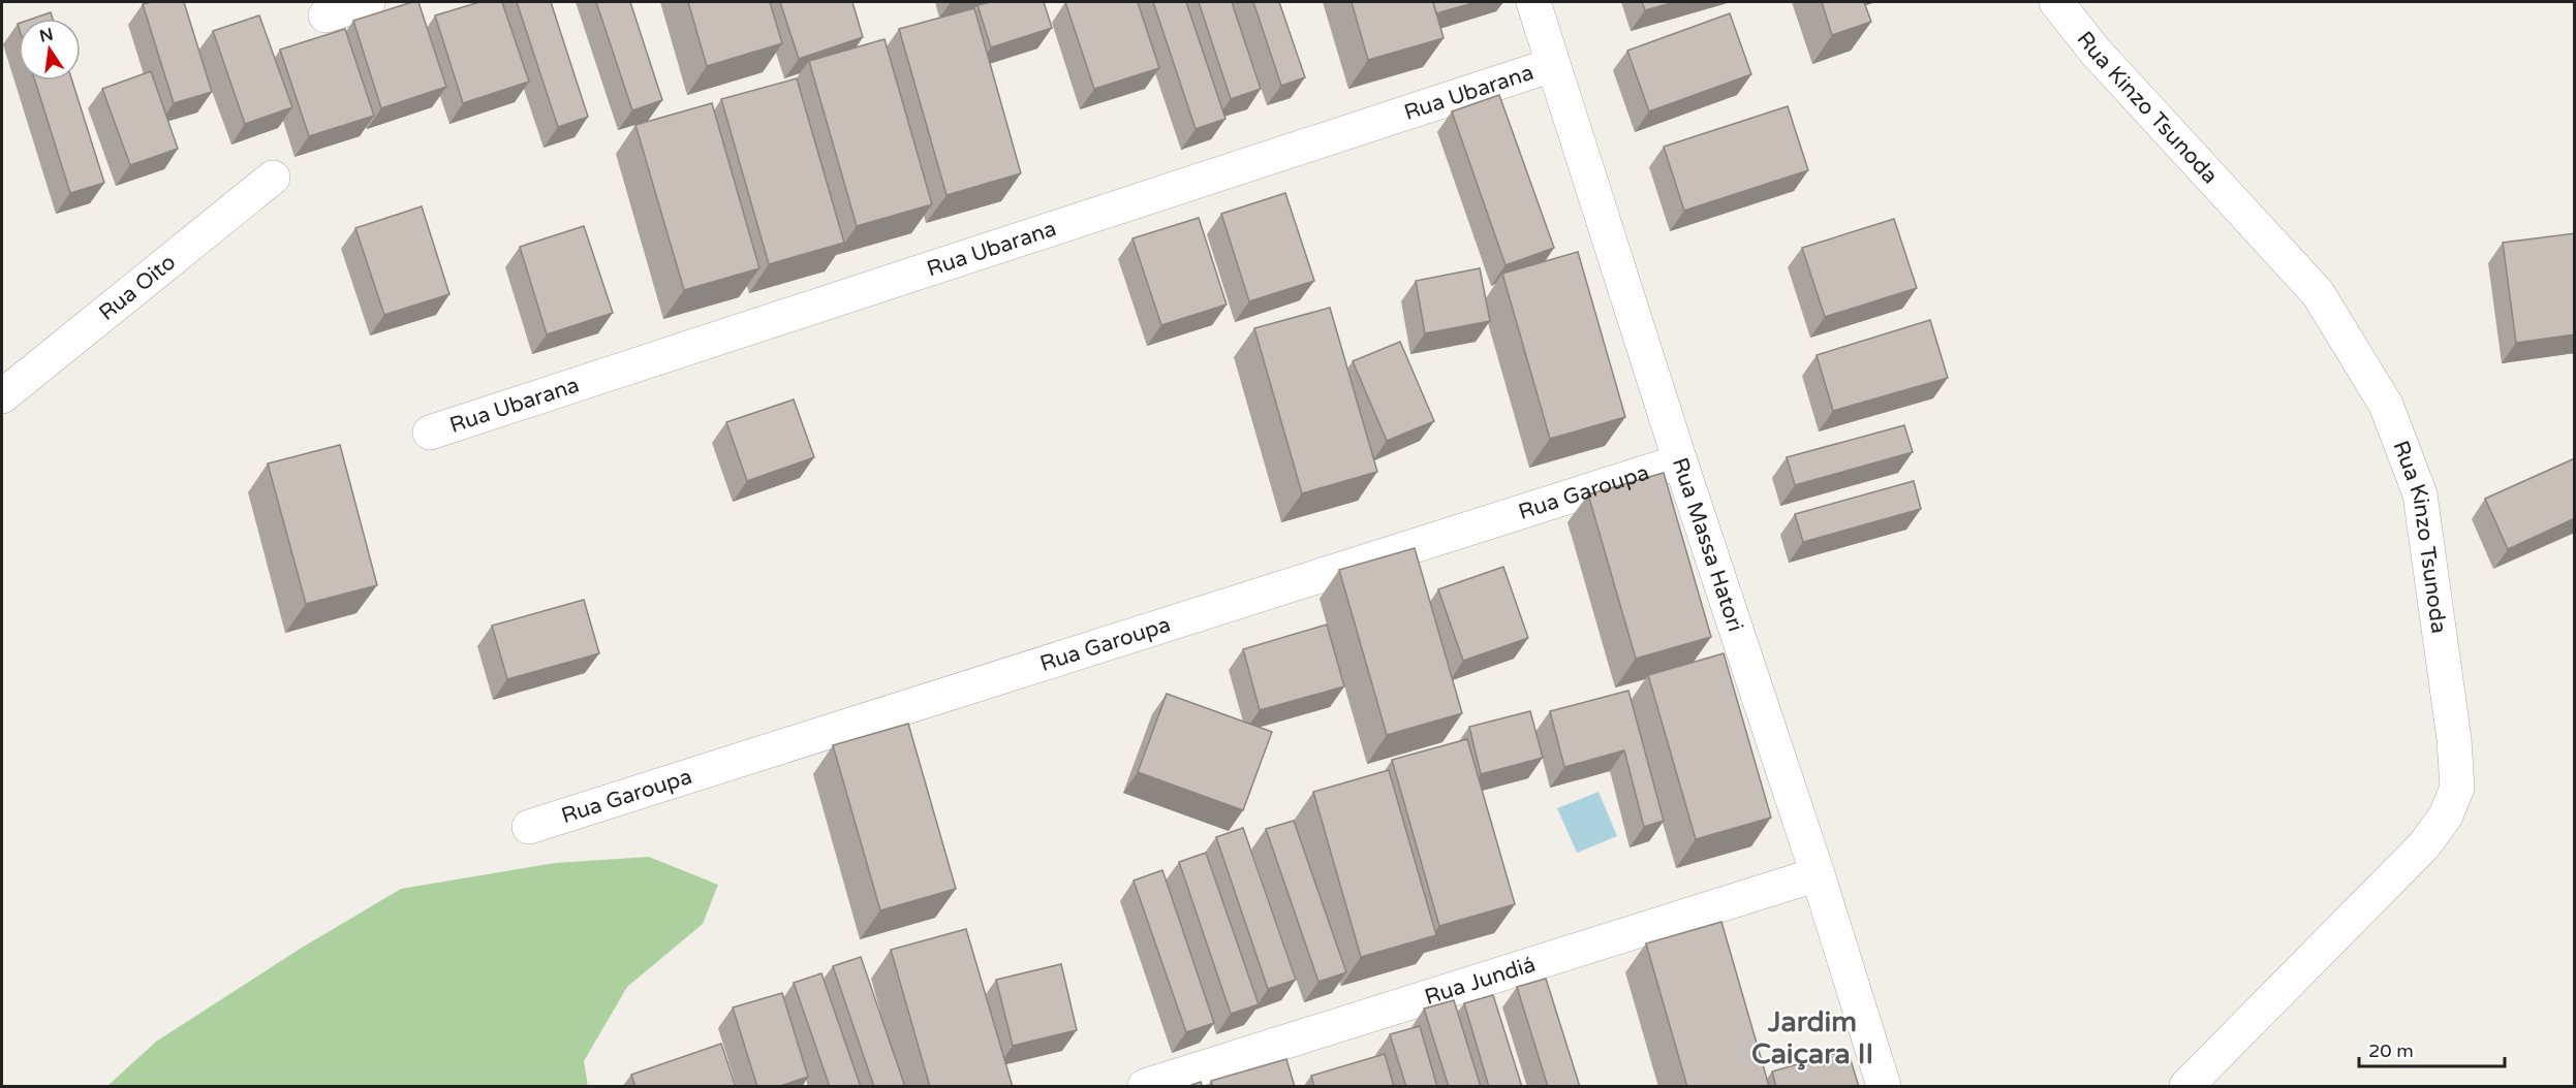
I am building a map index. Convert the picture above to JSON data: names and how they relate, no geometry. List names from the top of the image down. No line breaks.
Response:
{"streets":{"street":["Rua Ubarana","Rua Kinzo Tsunoda","Rua Oito","Rua Garoupa","Rua Massa Hatori","Rua Jundiá"]},"crossings":[["Rua Ubarana","Rua Massa Hatori"],["Rua Garoupa","Rua Massa Hatori"],["Rua Massa Hatori","Rua Jundiá"]],"districts":["Jardim Caiçara II"],"scale_bar":"20 m","north":"top"}
